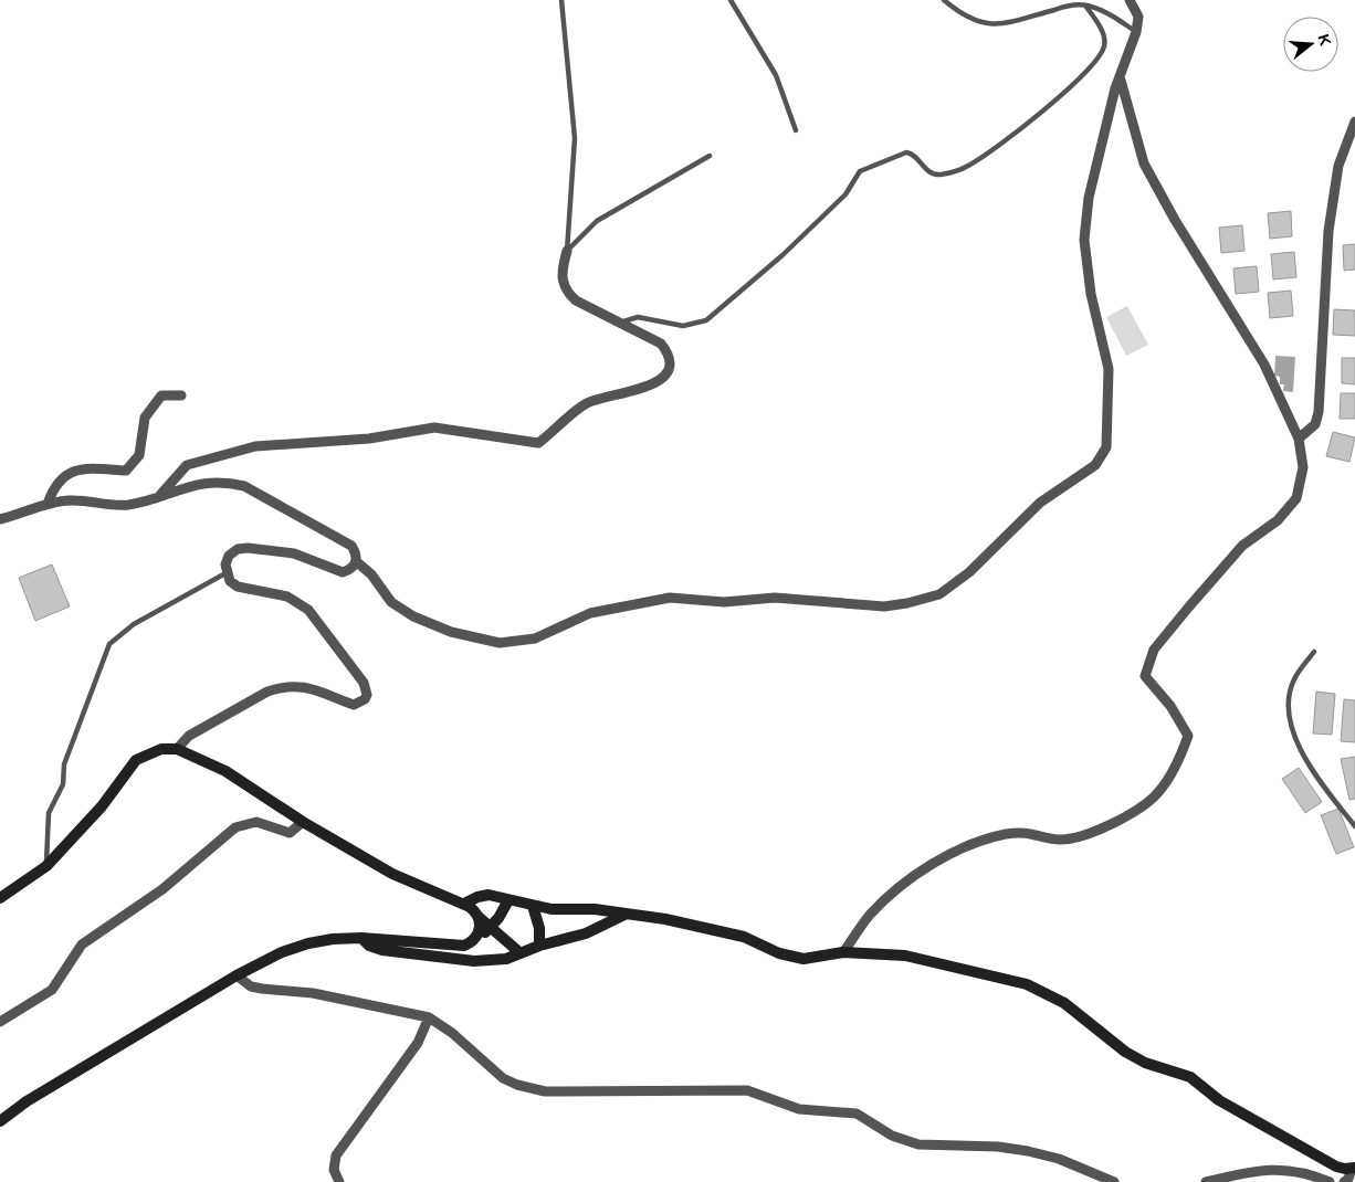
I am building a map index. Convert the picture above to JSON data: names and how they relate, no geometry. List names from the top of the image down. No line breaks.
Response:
{"north":"right"}
